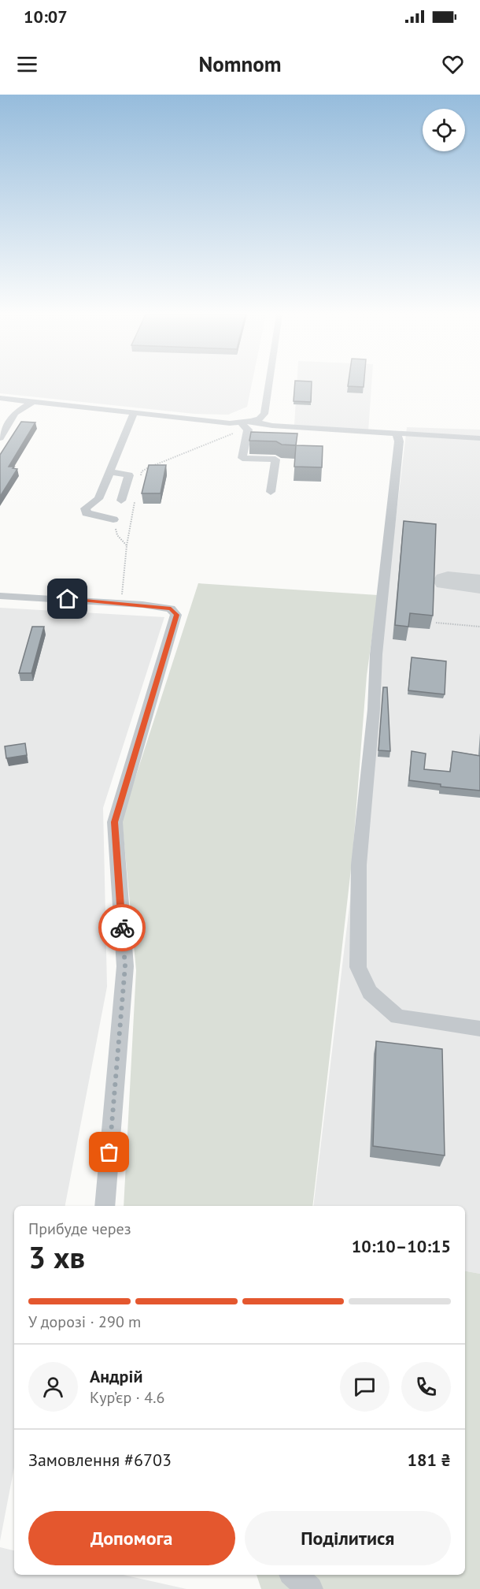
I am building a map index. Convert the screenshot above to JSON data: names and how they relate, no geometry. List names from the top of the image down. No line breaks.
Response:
{"page":{"status":"10:07","header":"Nomnom","heading":["3 хв","Прибуде через","10:10–10:15"],"panel":["Андрій","Кур’єр · 4.6","Замовлення #6703","181 ₴"],"bar":"У дорозі · 290 m","buttons":["Допомога","Поділитися"]}}
